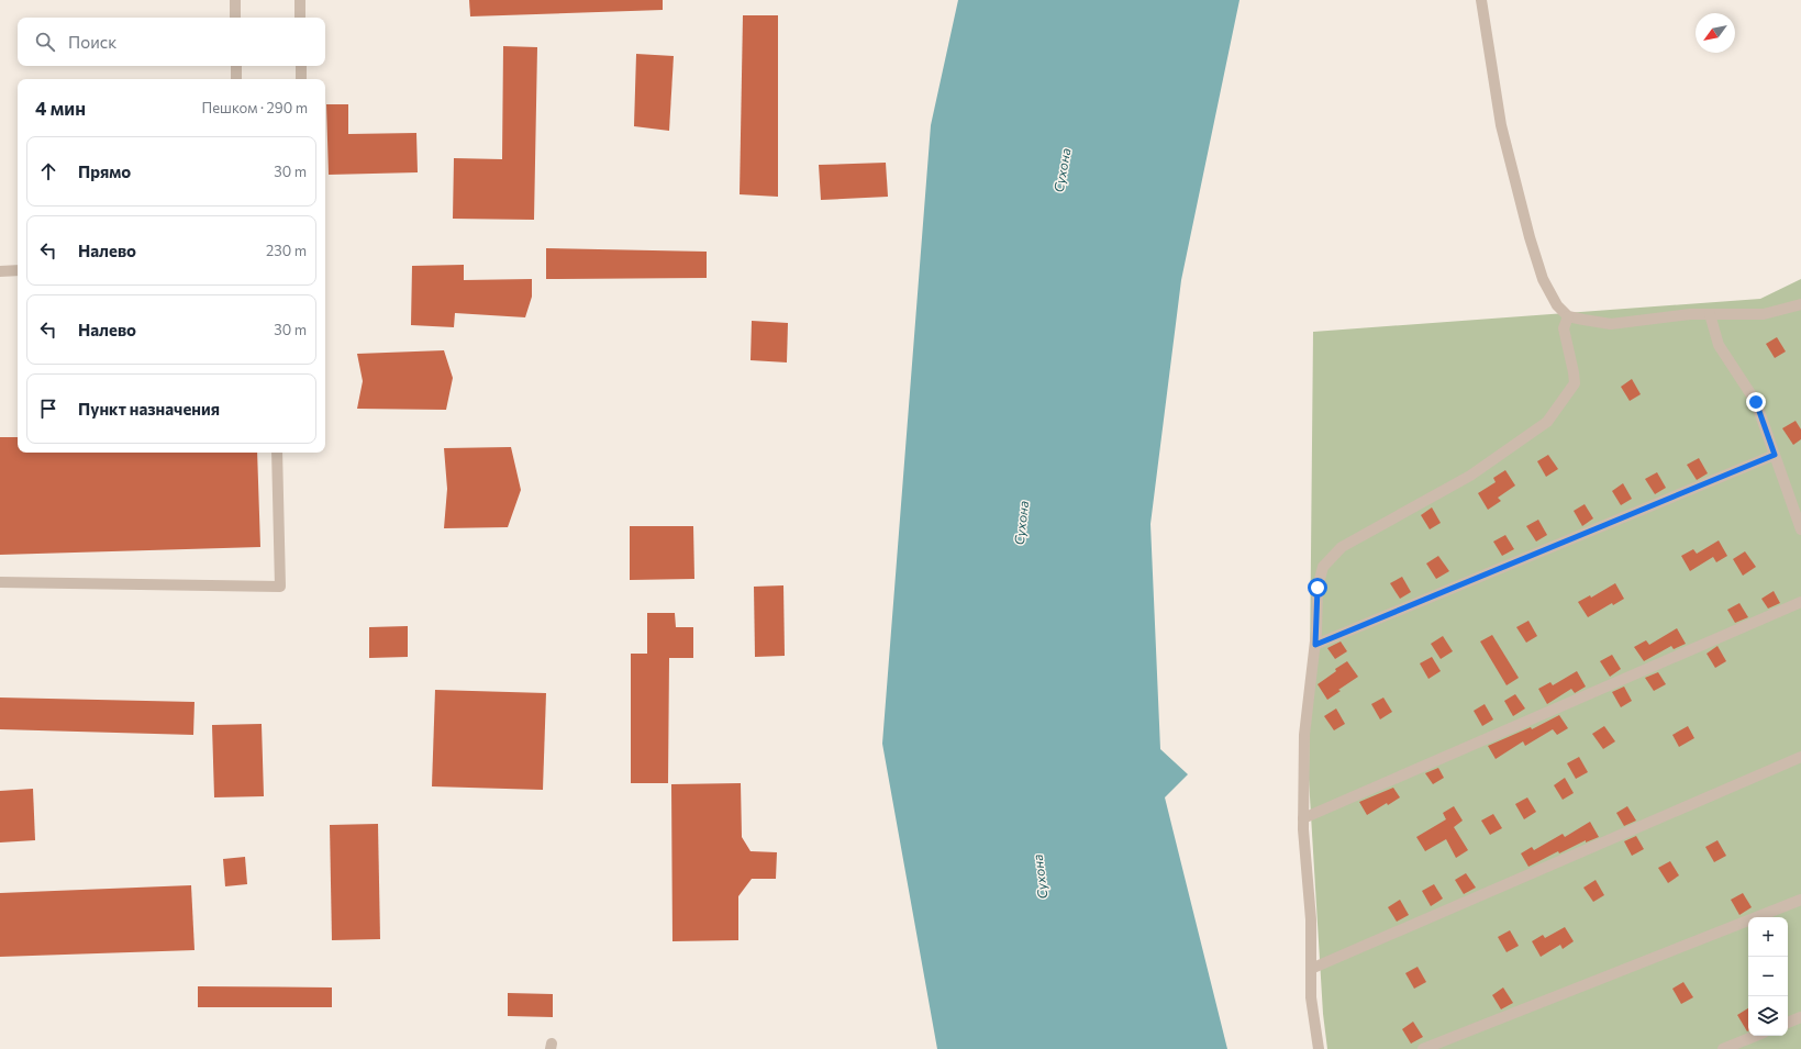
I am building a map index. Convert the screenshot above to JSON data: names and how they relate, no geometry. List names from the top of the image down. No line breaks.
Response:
{"water":["Сухона"],"north":"bottom left","page":{"search":"Поиск","heading":["4 мин","Пешком · 290 m"],"list":[["Прямо","30 m"],["Налево","230 m"],["Налево","30 m"],"Пункт назначения"],"map_buttons":["+","−"]}}
